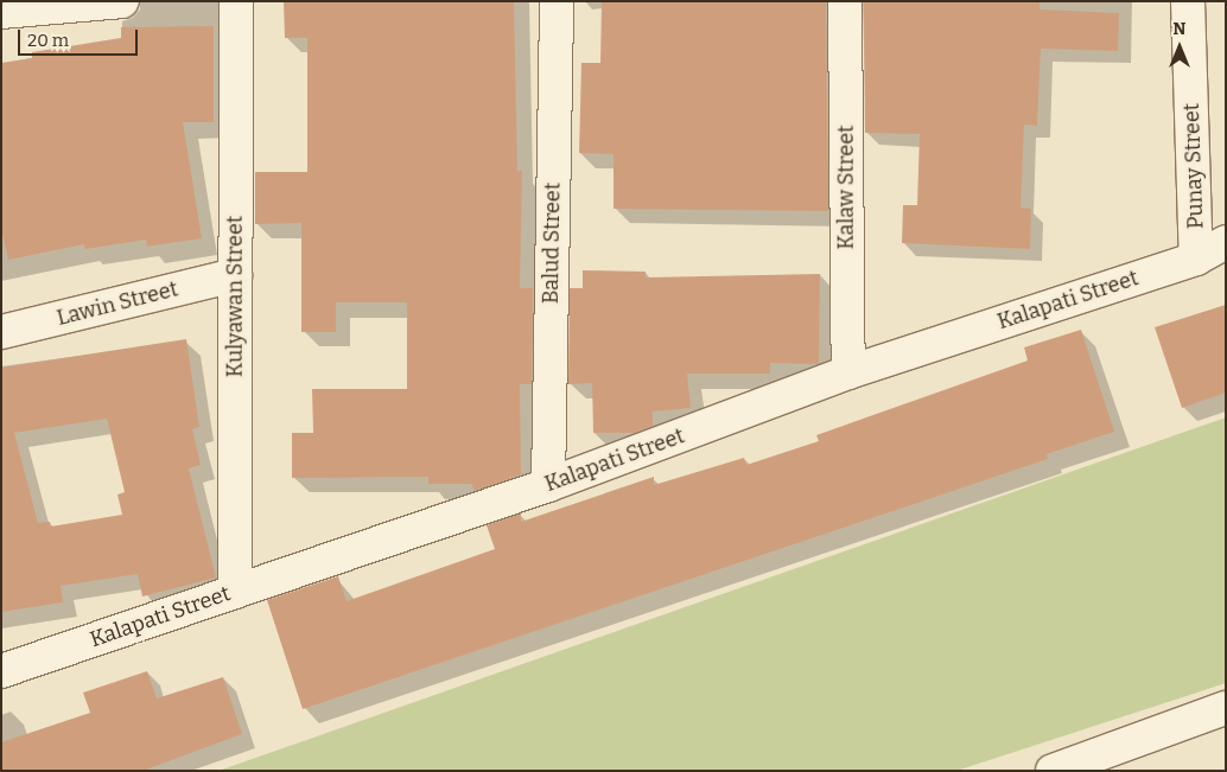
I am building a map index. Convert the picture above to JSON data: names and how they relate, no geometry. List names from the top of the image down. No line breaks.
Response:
{"streets":{"street":["Punay Street","Kalaw Street","Balud Street","Kulyawan Street","Kalapati Street","Lawin Street"]},"crossings":[["Punay Street","Kalapati Street"],["Kalaw Street","Kalapati Street"],["Balud Street","Kalapati Street"],["Kulyawan Street","Kalapati Street"],["Kulyawan Street","Lawin Street"]],"scale_bar":"20 m","north":"top"}
